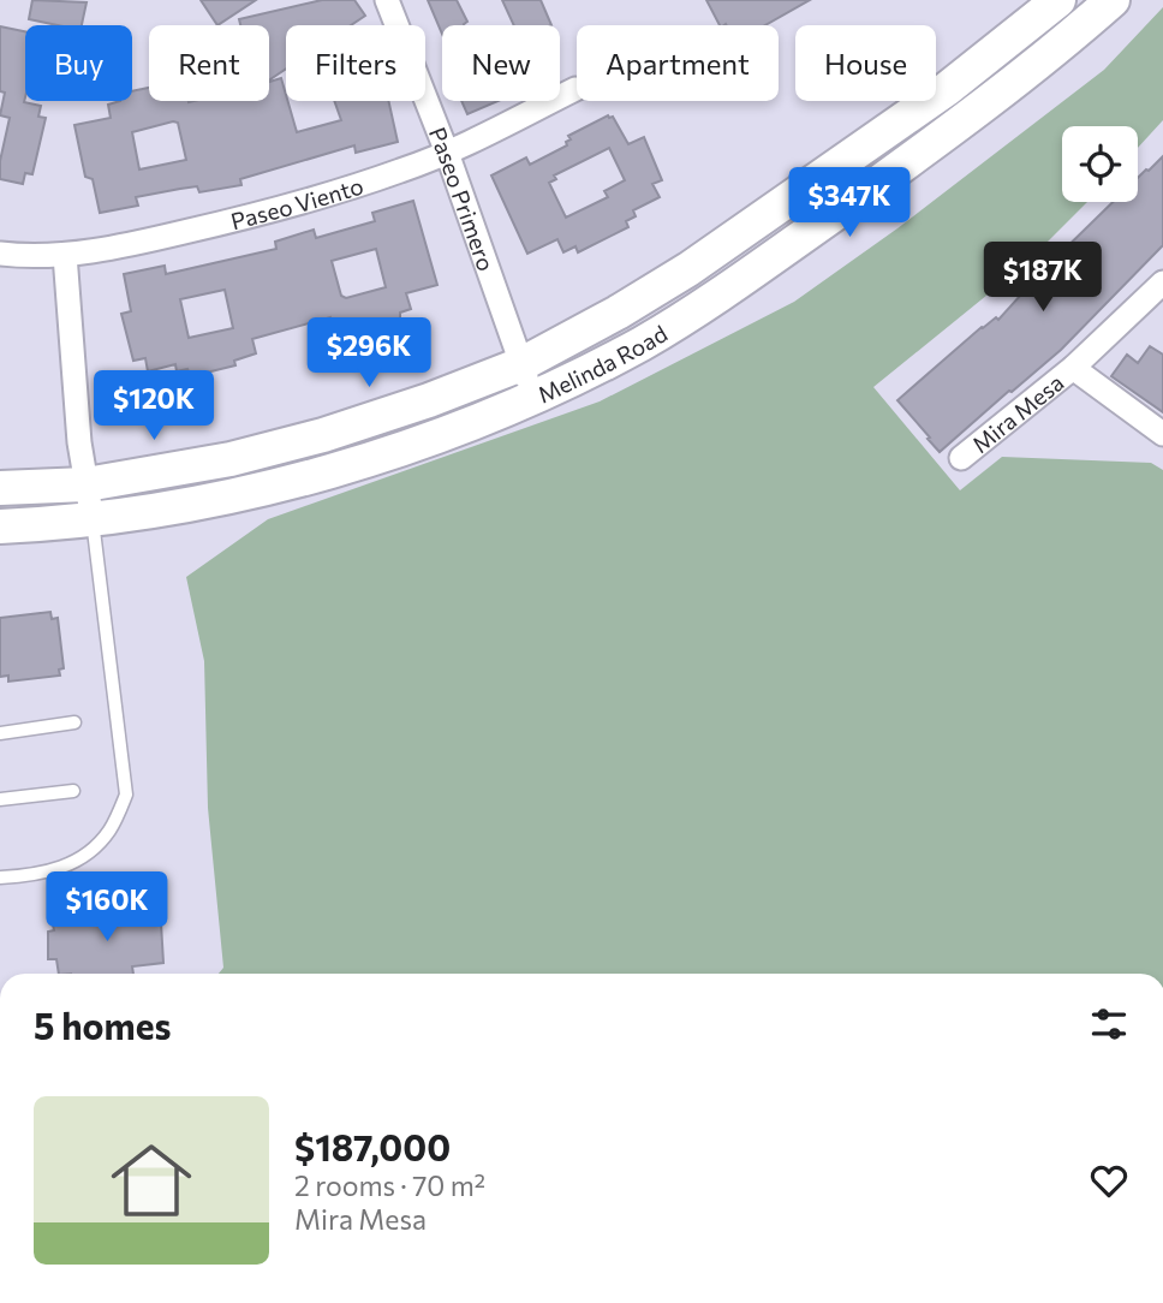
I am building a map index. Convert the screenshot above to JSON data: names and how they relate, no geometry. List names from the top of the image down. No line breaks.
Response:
{"streets":{"main road":["Melinda Road"],"street":["Paseo Primero","Paseo Viento","Mira Mesa"]},"crossings":[["Paseo Primero","Paseo Viento"],["Paseo Primero","Melinda Road"]],"page":{"chip":["Buy","Rent","Filters","New","Apartment","House"],"price":["$347K","$187K","$296K","$120K","$160K"],"heading":"5 homes","list":[{"name":"$187,000","note":"2 rooms · 70 m² · Mira Mesa"}]}}
